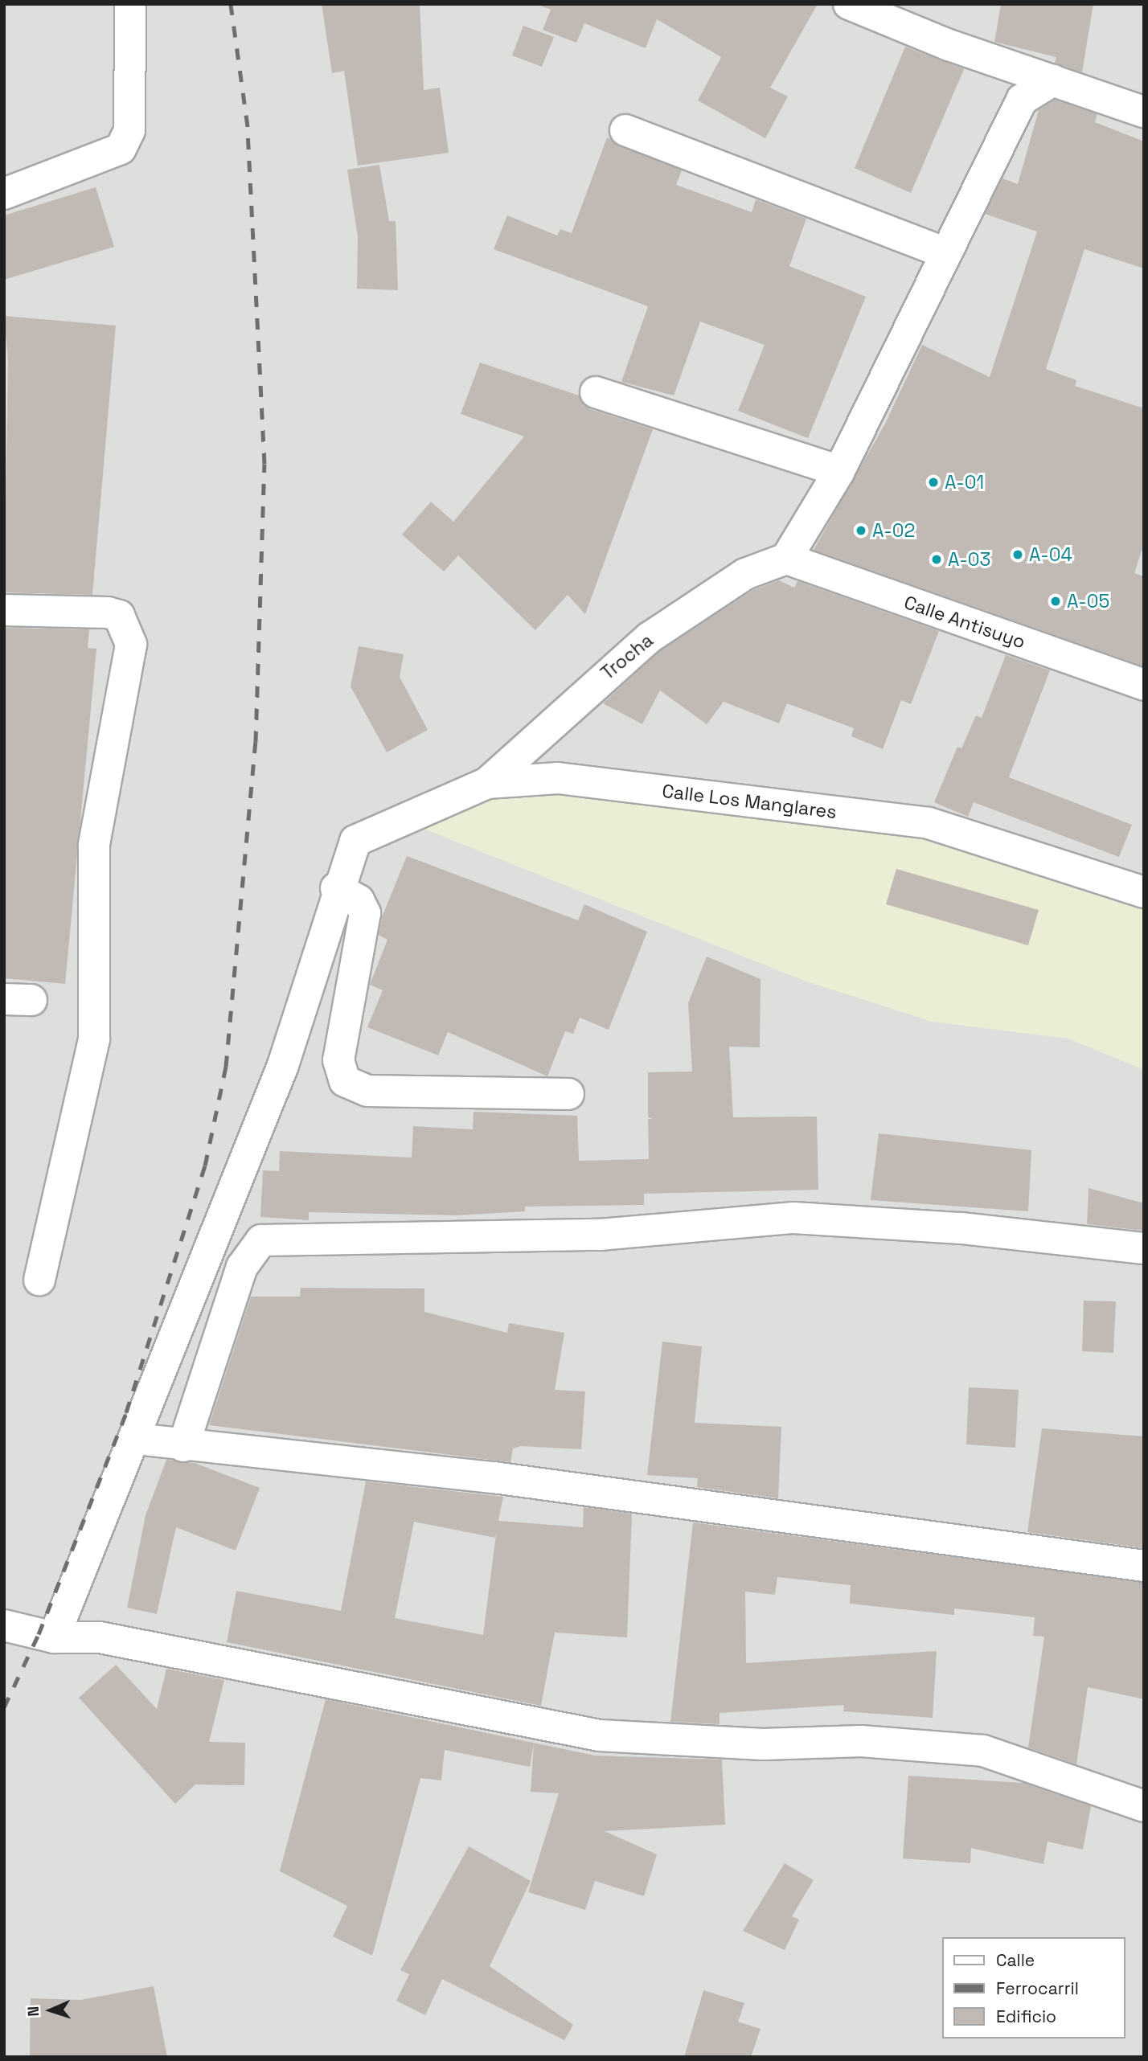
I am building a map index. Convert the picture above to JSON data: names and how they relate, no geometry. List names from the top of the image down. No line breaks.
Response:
{"streets":{"street":["Calle Antisuyo","Trocha","Calle Los Manglares"]},"crossings":[["Calle Antisuyo","Trocha"],["Trocha","Calle Los Manglares"]],"places":["A-01","A-02","A-04","A-03","A-05"],"legend":["Calle","Ferrocarril","Edificio"],"north":"left"}
